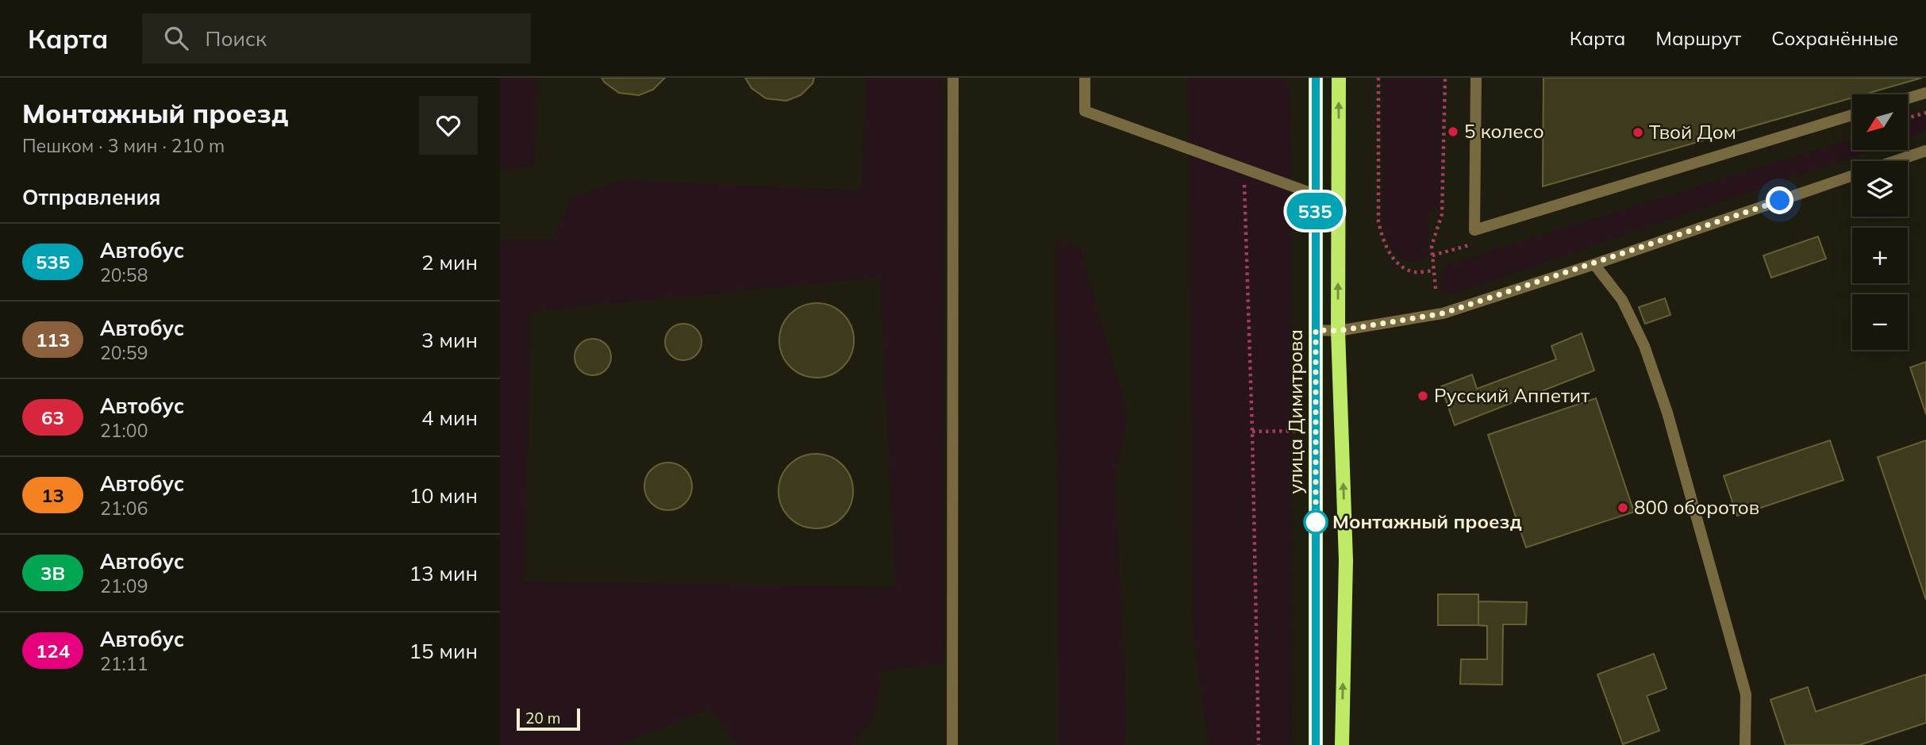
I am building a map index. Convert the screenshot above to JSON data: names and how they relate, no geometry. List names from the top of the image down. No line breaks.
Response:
{"streets":{"main road":["улица Димитрова"]},"places":["5 колесо","Твой Дом","Русский Аппетит","800 оборотов","Монтажный проезд"],"lines":["bus line 535"],"scale_bar":"20 m","north":"bottom left","page":{"header":"Карта","search":"Поиск","nav":["Карта","Маршрут","Сохранённые"],"heading":[["Монтажный проезд","Пешком · 3 мин · 210 m"],"Отправления"],"on_map":"535","map_buttons":["+","−"],"list":[{"mark":"535","name":"Автобус","note":"20:58","value":"2 мин"},{"mark":"113","name":"Автобус","note":"20:59","value":"3 мин"},{"mark":"63","name":"Автобус","note":"21:00","value":"4 мин"},{"mark":"13","name":"Автобус","note":"21:06","value":"10 мин"},{"mark":"3В","name":"Автобус","note":"21:09","value":"13 мин"},{"mark":"124","name":"Автобус","note":"21:11","value":"15 мин"}],"scale":"20 m"}}
